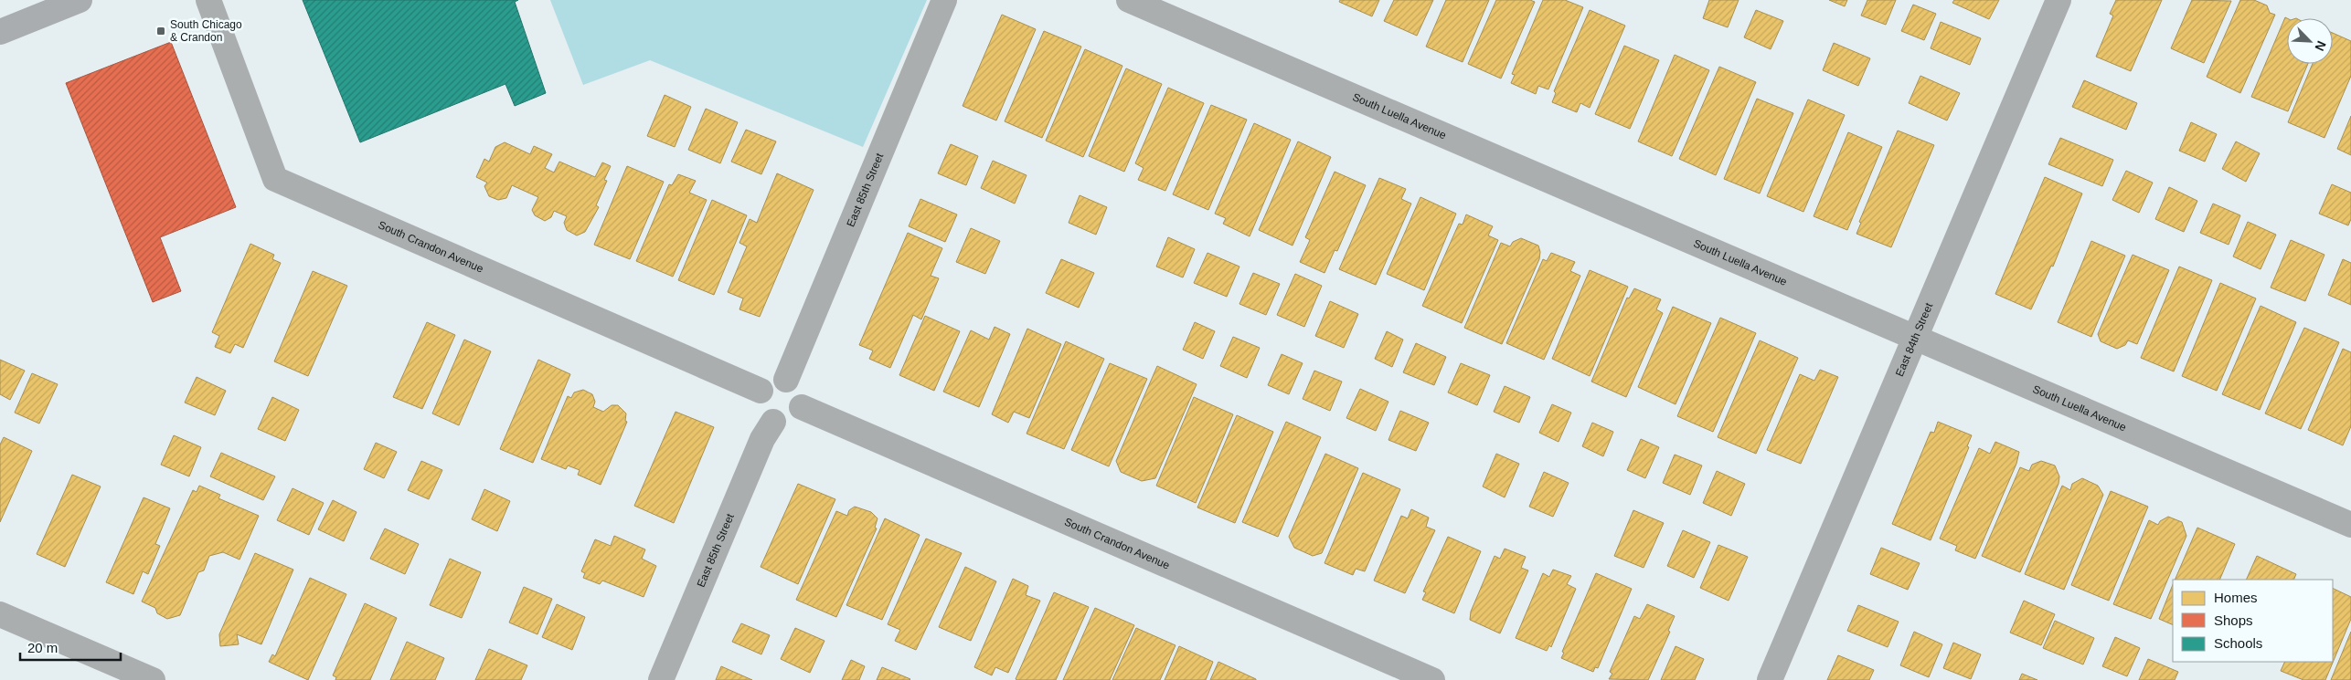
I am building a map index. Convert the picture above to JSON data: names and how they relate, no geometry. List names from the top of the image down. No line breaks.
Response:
{"streets":{"street":["South Luella Avenue","East 85th Street","South Crandon Avenue","East 84th Street"]},"crossings":[["South Luella Avenue","East 84th Street"],["East 85th Street","South Crandon Avenue"]],"places":{"transit":["South Chicago & Crandon"]},"legend":["Homes","Shops","Schools"],"scale_bar":"20 m","north":"bottom right"}
